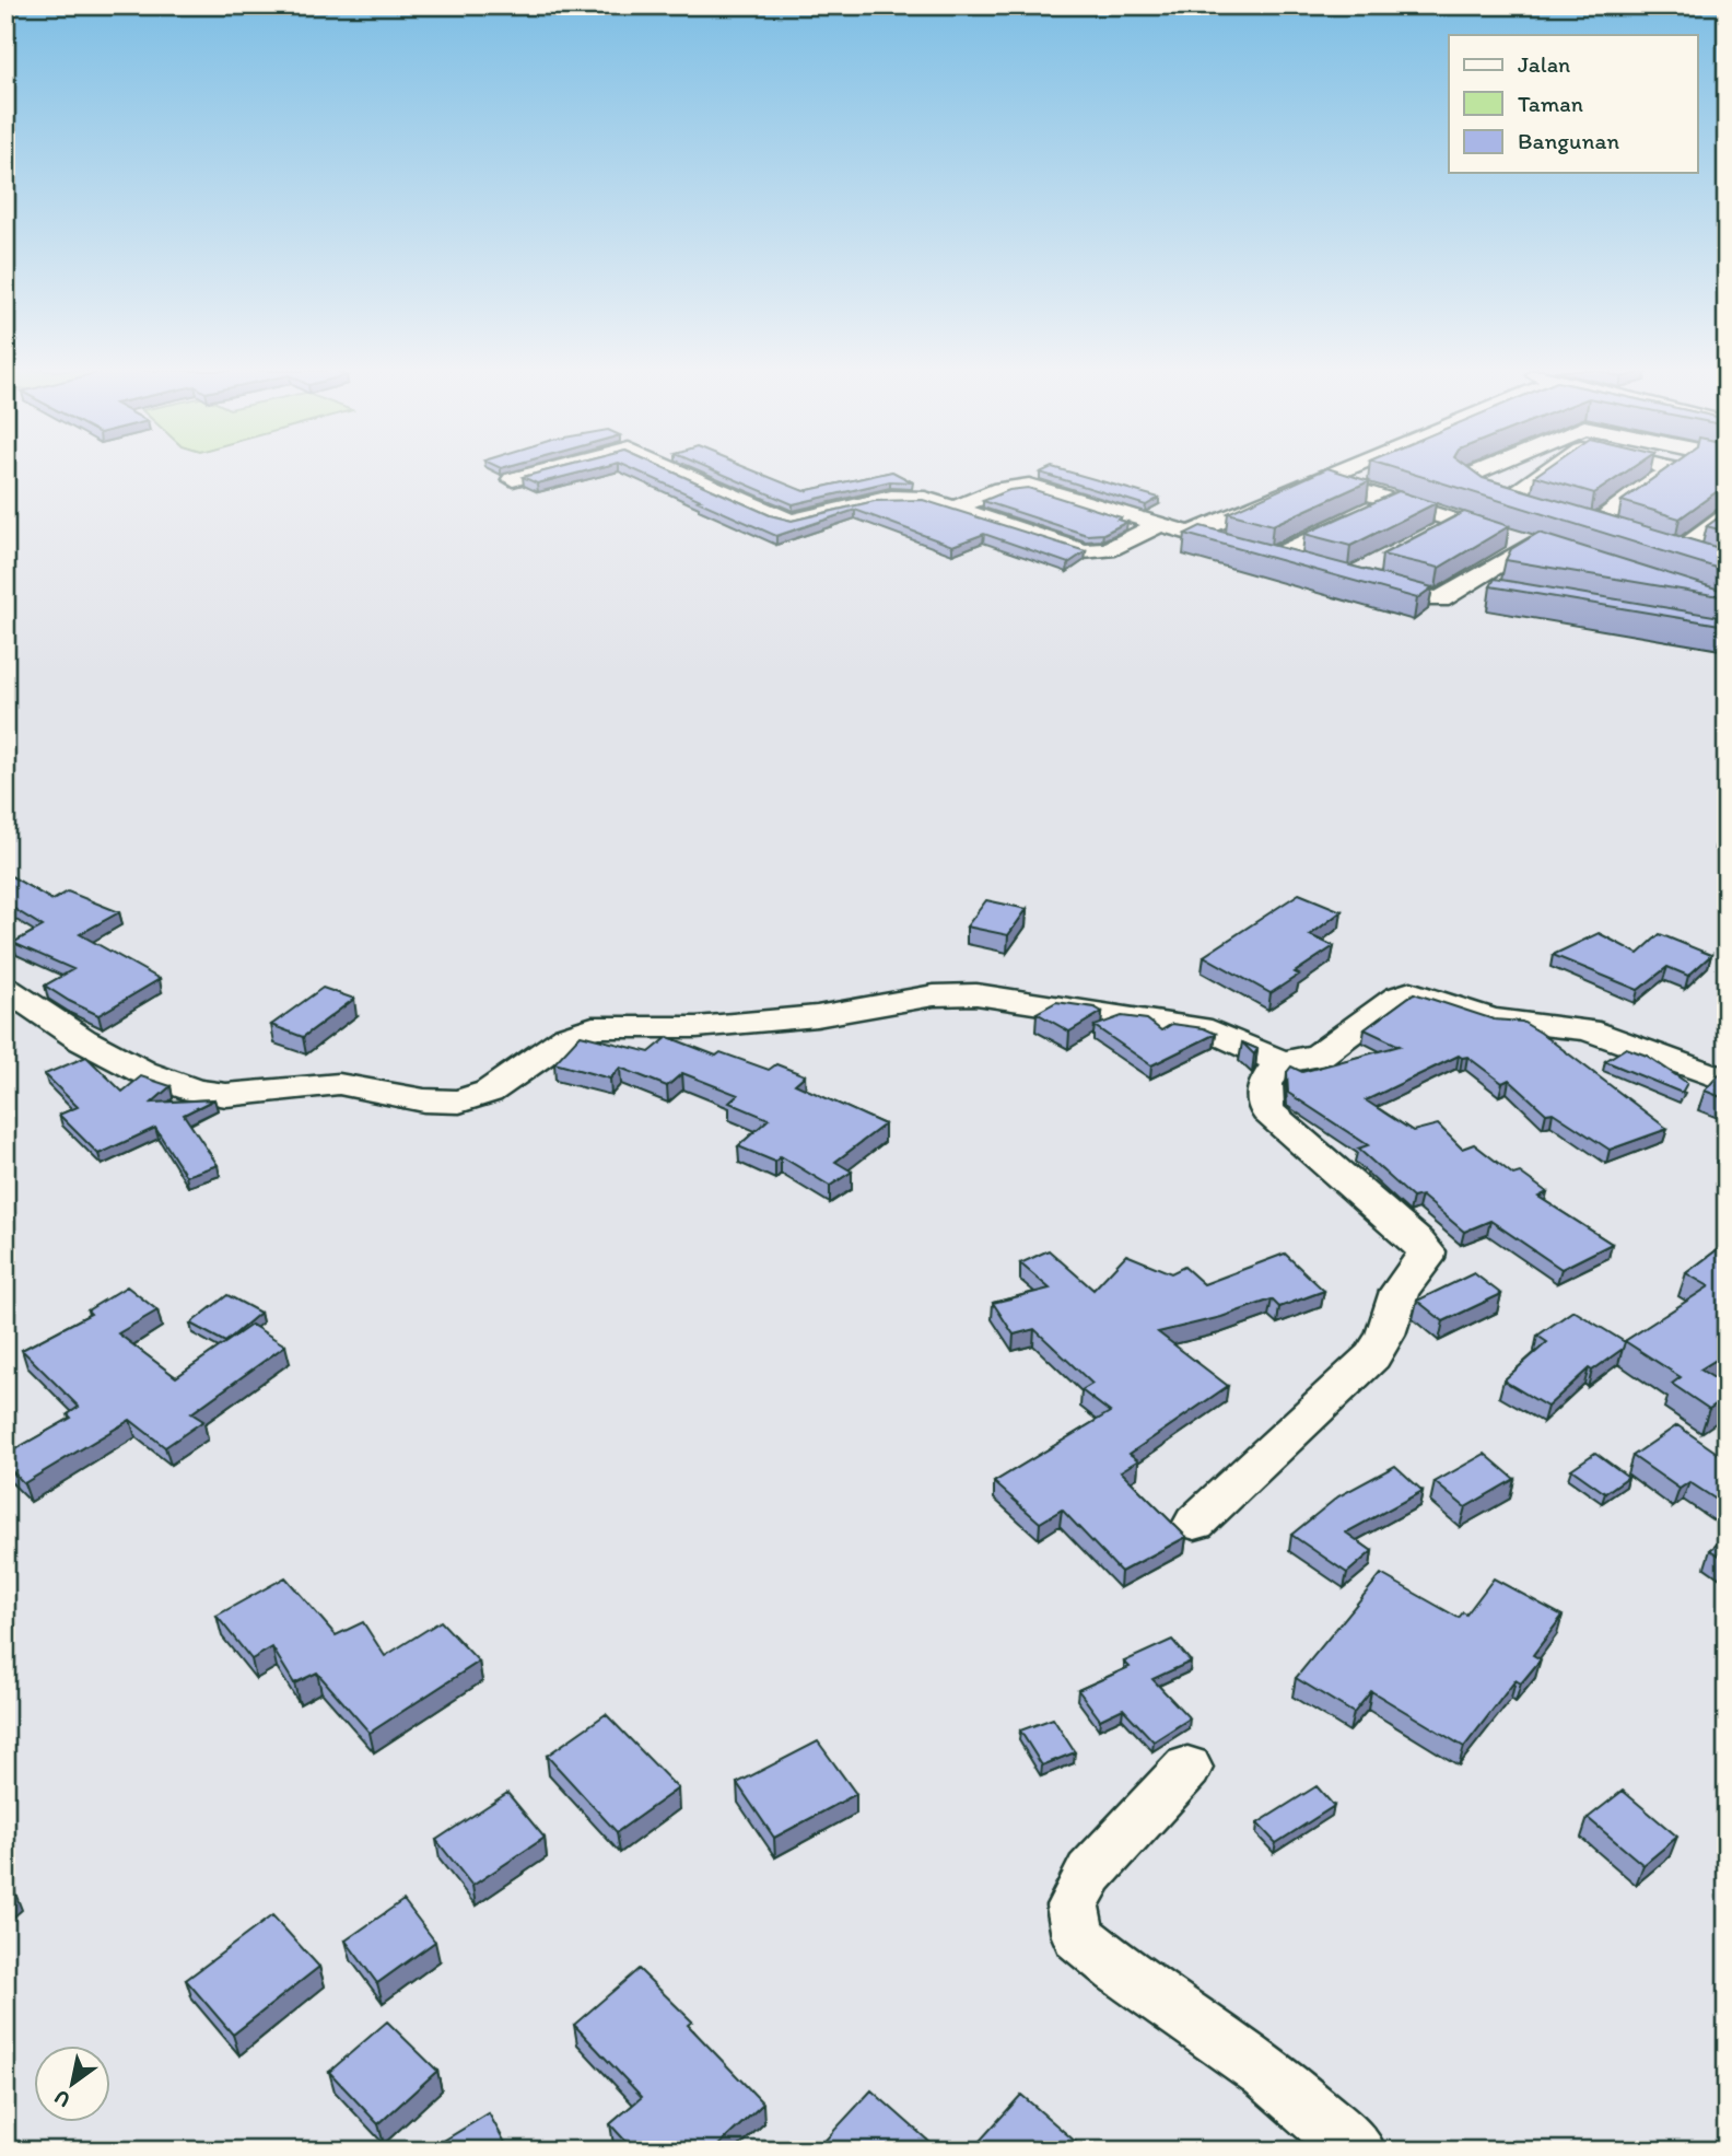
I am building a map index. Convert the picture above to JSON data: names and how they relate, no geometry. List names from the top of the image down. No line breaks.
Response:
{"legend":["Jalan","Taman","Bangunan"],"north":"bottom left"}
